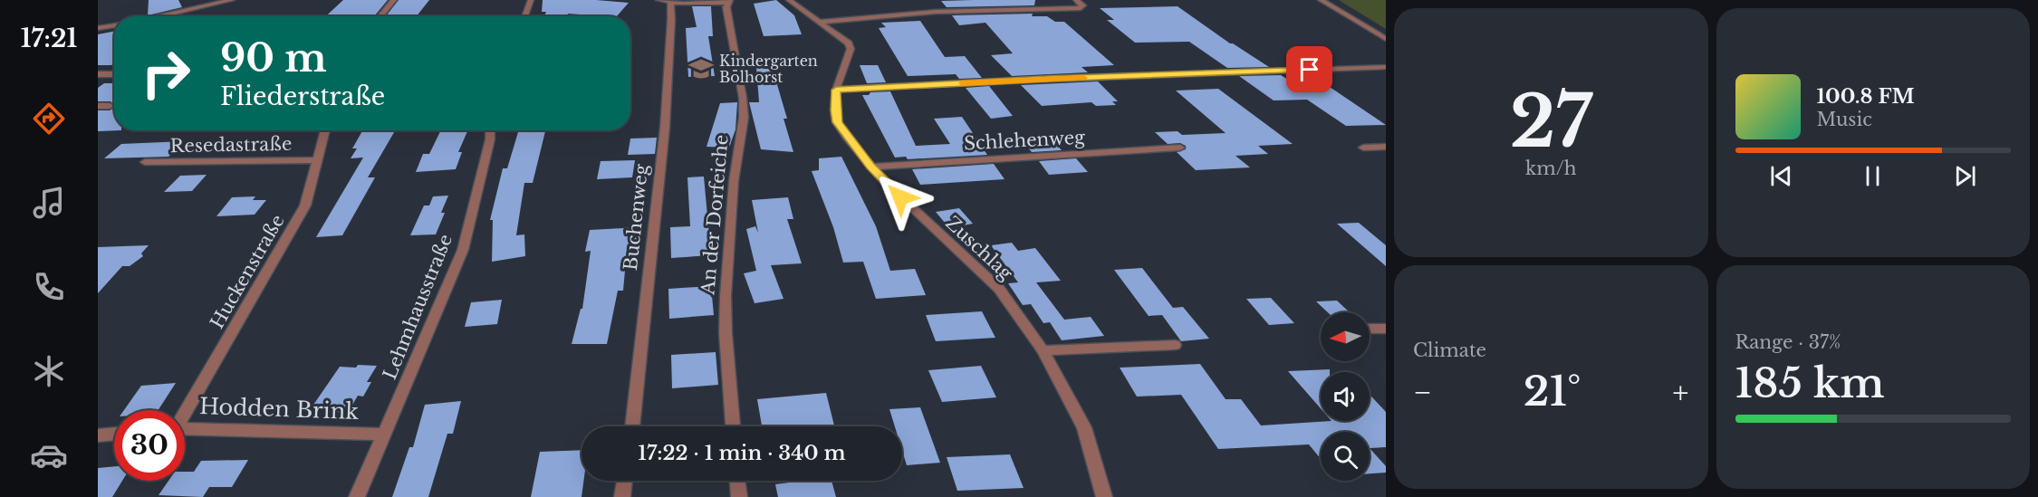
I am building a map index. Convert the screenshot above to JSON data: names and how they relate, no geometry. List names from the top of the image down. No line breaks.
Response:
{"streets":{"street":["Schlehenweg","Resedastraße","An der Dorfeiche","Buchenweg","Zuschlag","Huckenstraße","Lehmhausstraße","Hodden Brink"]},"crossings":[["Schlehenweg","Zuschlag"],["Resedastraße","Huckenstraße"],["Lehmhausstraße","Hodden Brink"]],"places":{"school or university":["Kindergarten Bölhorst"]},"north":"left","page":{"tabs":"17:21","tile":[["27","km/h"],"Climate",["Range · 37%","185 km"]],"turn":["90 m","Fliederstraße"],"song":["100.8 FM","Music"],"heat":["−","21°","+"],"limit":"30","trip":"17:22 · 1 min · 340 m"}}
